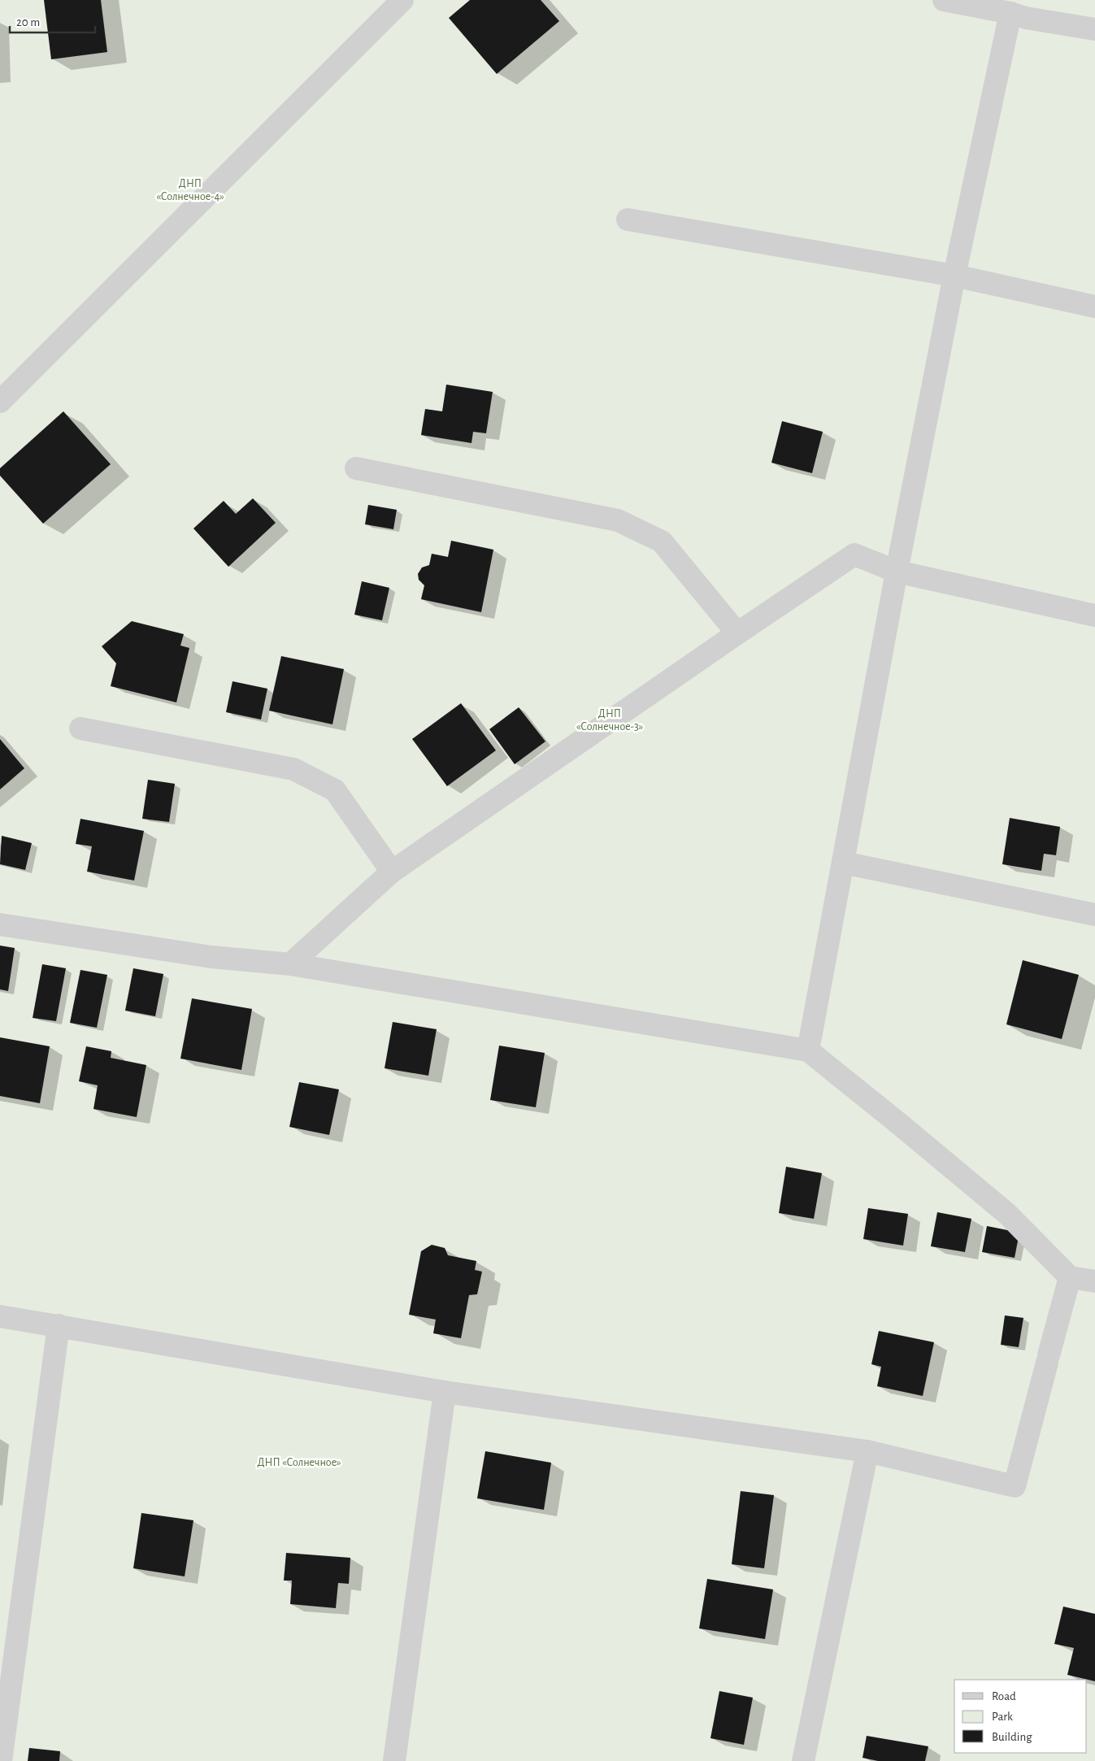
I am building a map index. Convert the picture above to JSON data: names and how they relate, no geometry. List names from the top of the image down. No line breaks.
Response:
{"parks":["ДНП «Солнечное-4»","ДНП «Солнечное-3»","ДНП «Солнечное»"],"legend":["Road","Park","Building"],"scale_bar":"20 m"}
